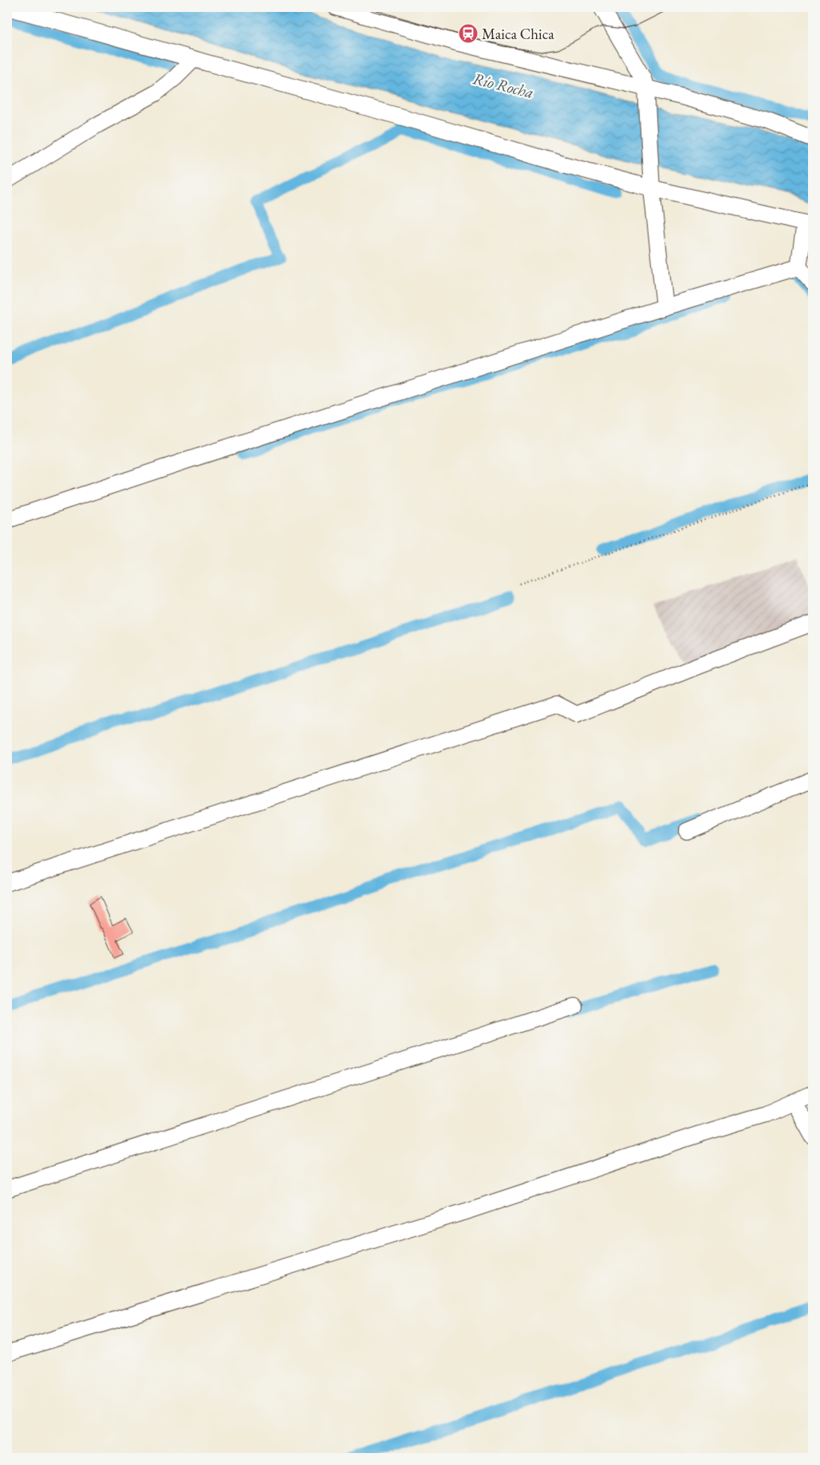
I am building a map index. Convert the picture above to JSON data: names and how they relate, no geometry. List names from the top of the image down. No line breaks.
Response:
{"water":["Río Rocha"],"places":{"station":["Maica Chica"]}}
